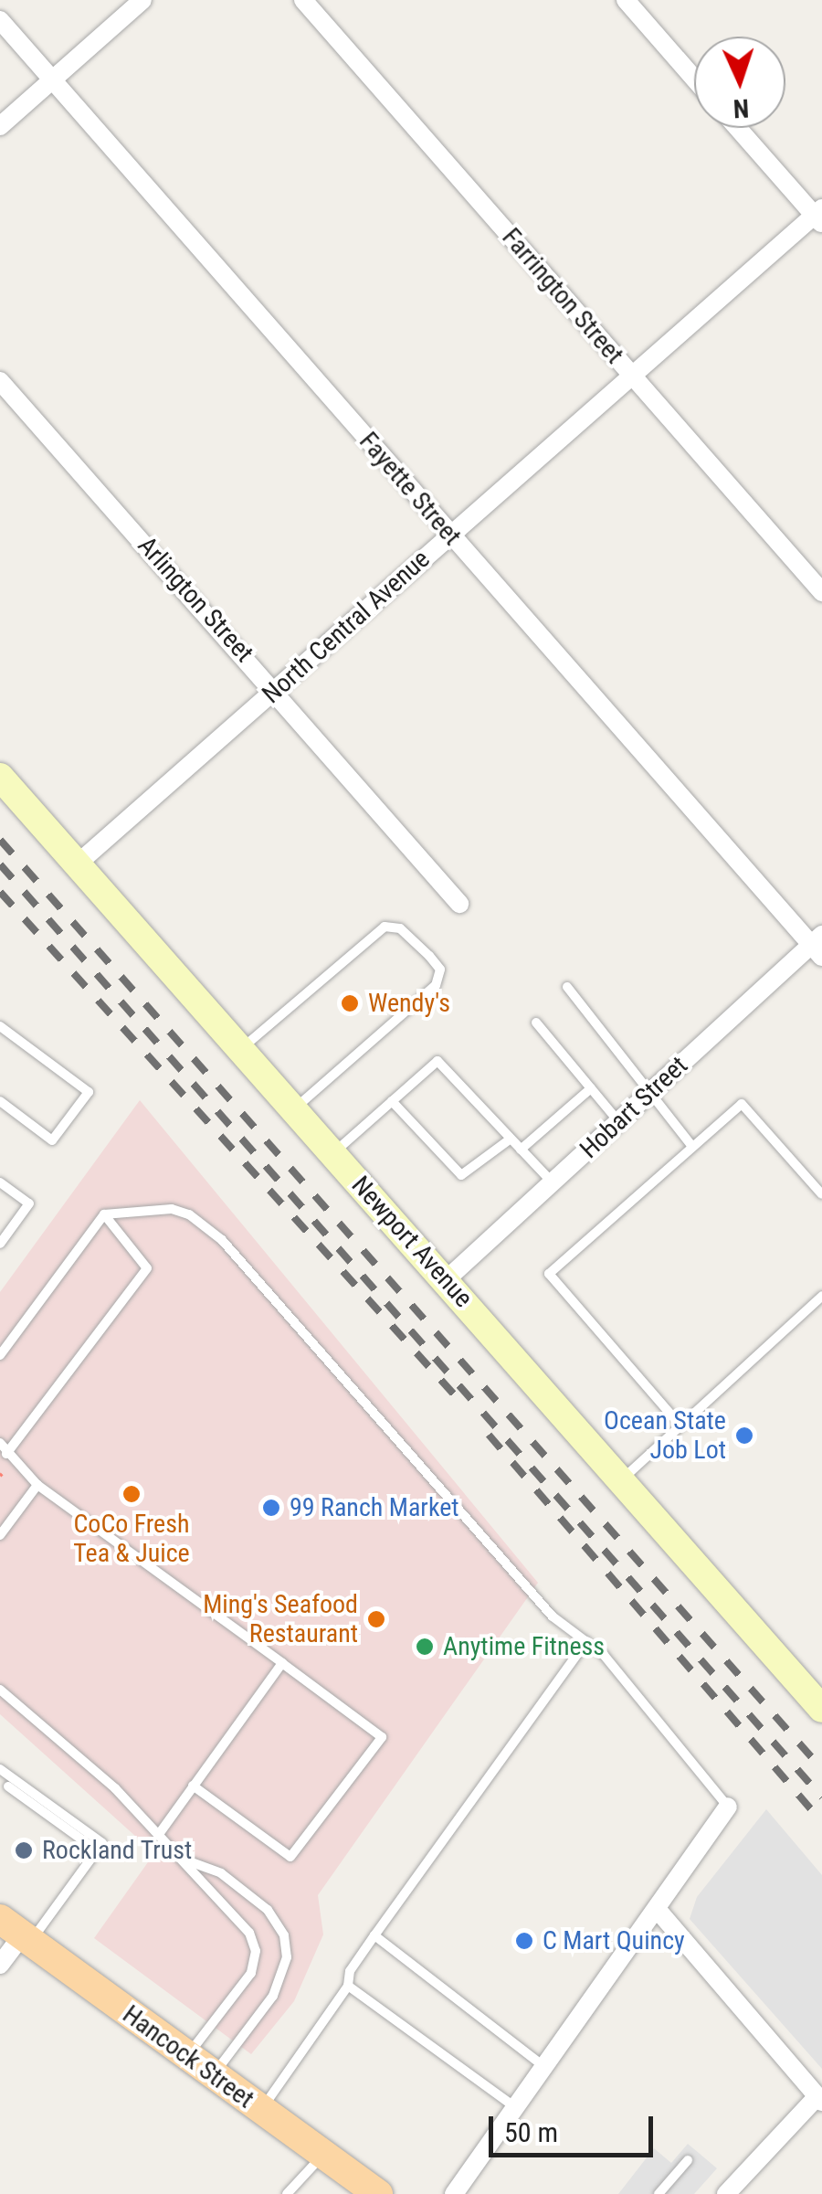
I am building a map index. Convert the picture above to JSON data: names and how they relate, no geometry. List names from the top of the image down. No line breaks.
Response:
{"streets":{"main road":["Newport Avenue","Hancock Street"],"street":["Farrington Street","Fayette Street","Arlington Street","North Central Avenue","Hobart Street"]},"crossings":[["Farrington Street","North Central Avenue"],["Fayette Street","North Central Avenue"],["Fayette Street","Hobart Street"],["Arlington Street","North Central Avenue"],["North Central Avenue","Newport Avenue"],["Hobart Street","Newport Avenue"]],"places":["Wendy's","Ocean State Job Lot","CoCo Fresh Tea & Juice","99 Ranch Market","Ming's Seafood Restaurant","Anytime Fitness","Rockland Trust","C Mart Quincy"],"scale_bar":"50 m","north":"bottom"}
